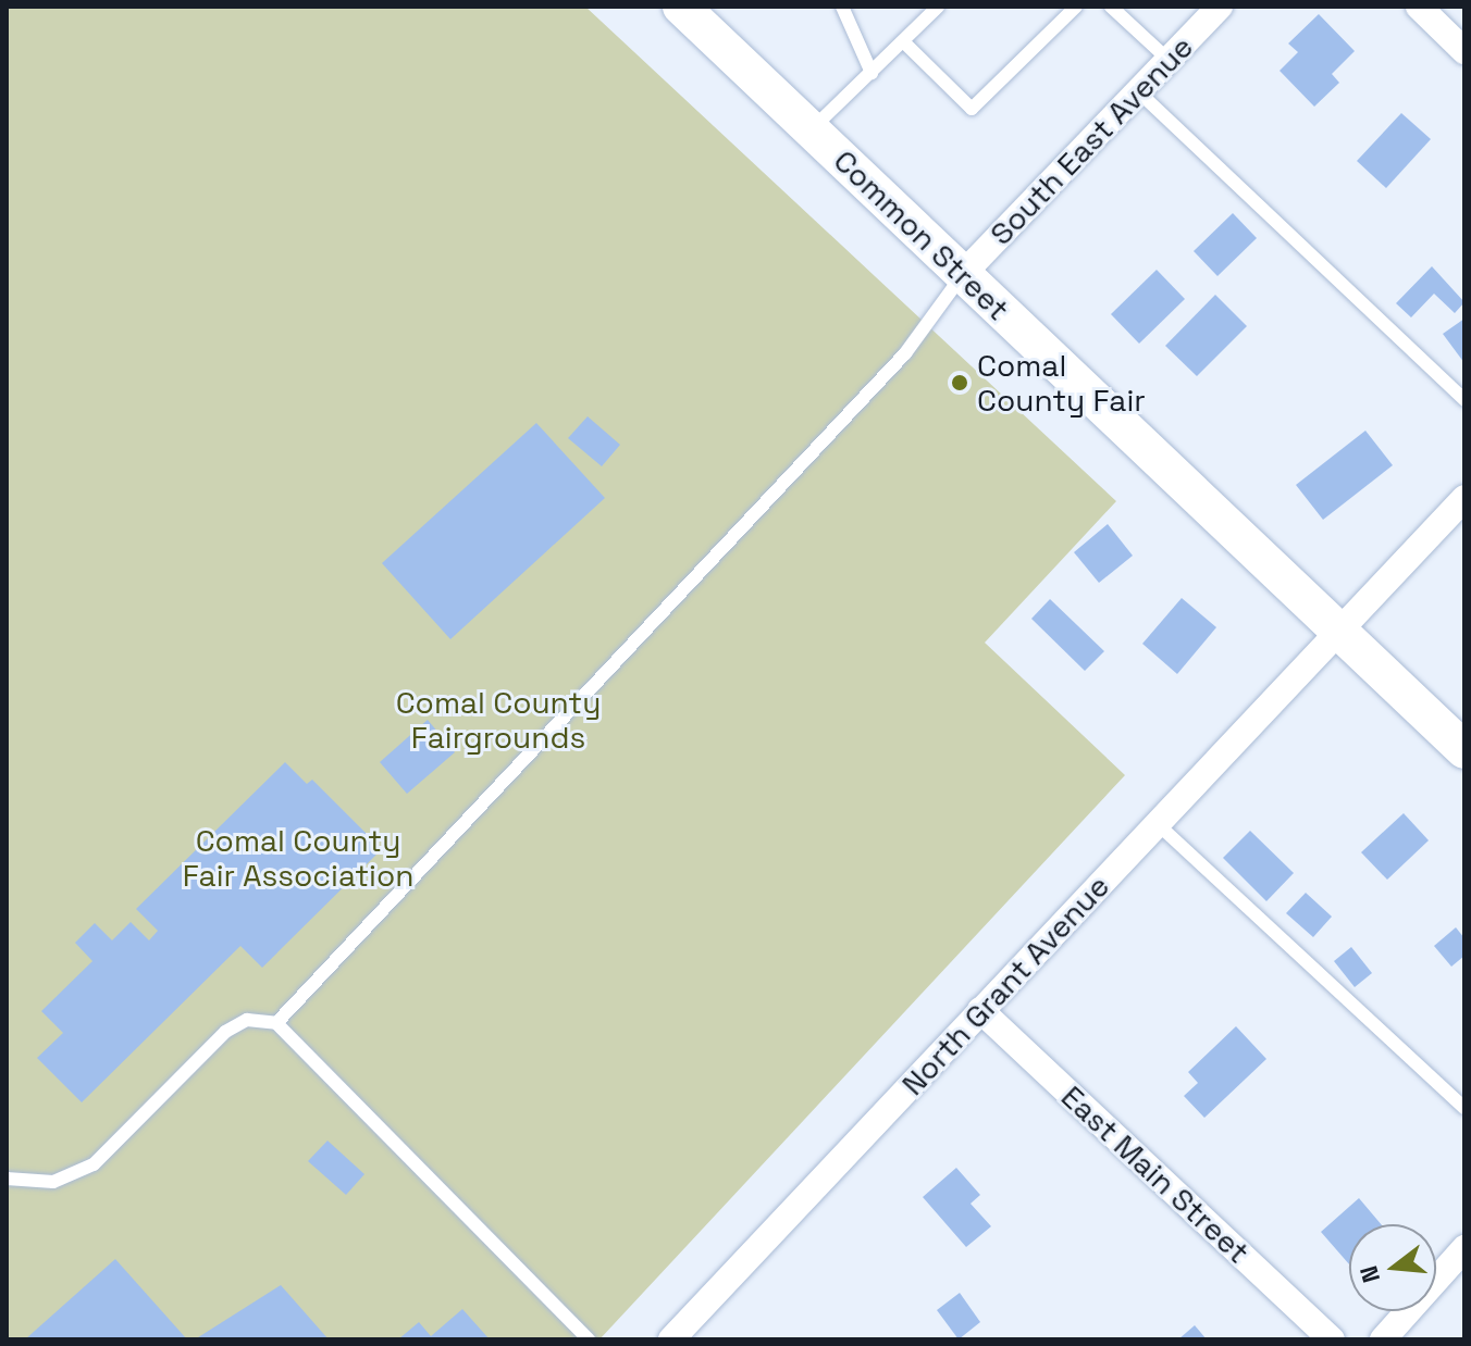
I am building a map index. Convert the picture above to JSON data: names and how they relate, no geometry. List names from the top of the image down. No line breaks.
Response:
{"streets":{"main road":["Common Street"],"street":["South East Avenue","North Grant Avenue","East Main Street"]},"crossings":[["South East Avenue","Common Street"],["Common Street","North Grant Avenue"],["North Grant Avenue","East Main Street"]],"parks":["Comal County Fairgrounds","Comal County Fair Association"],"places":["Comal County Fair"],"north":"left"}
